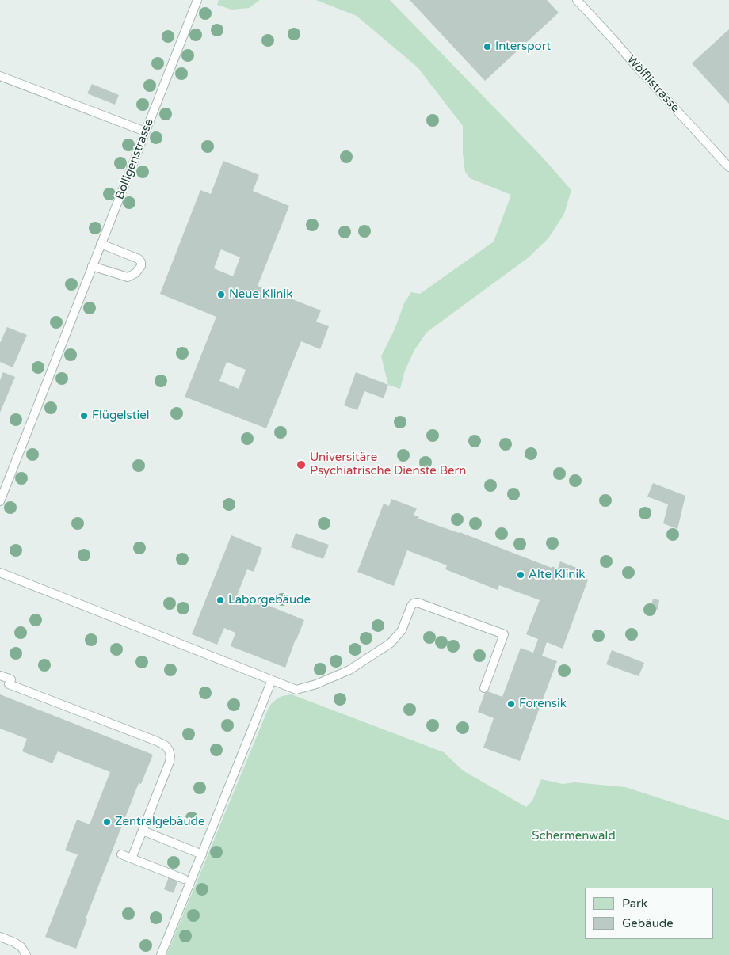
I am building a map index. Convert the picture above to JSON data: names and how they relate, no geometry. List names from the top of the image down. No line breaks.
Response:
{"streets":{"lane":["Wölflistrasse","Bolligenstrasse"]},"parks":["Schermenwald"],"places":["Intersport","Neue Klinik","Flügelstiel","Universitäre Psychiatrische Dienste Bern","Alte Klinik","Laborgebäude","Forensik","Zentralgebäude"],"legend":["Park","Gebäude"]}
